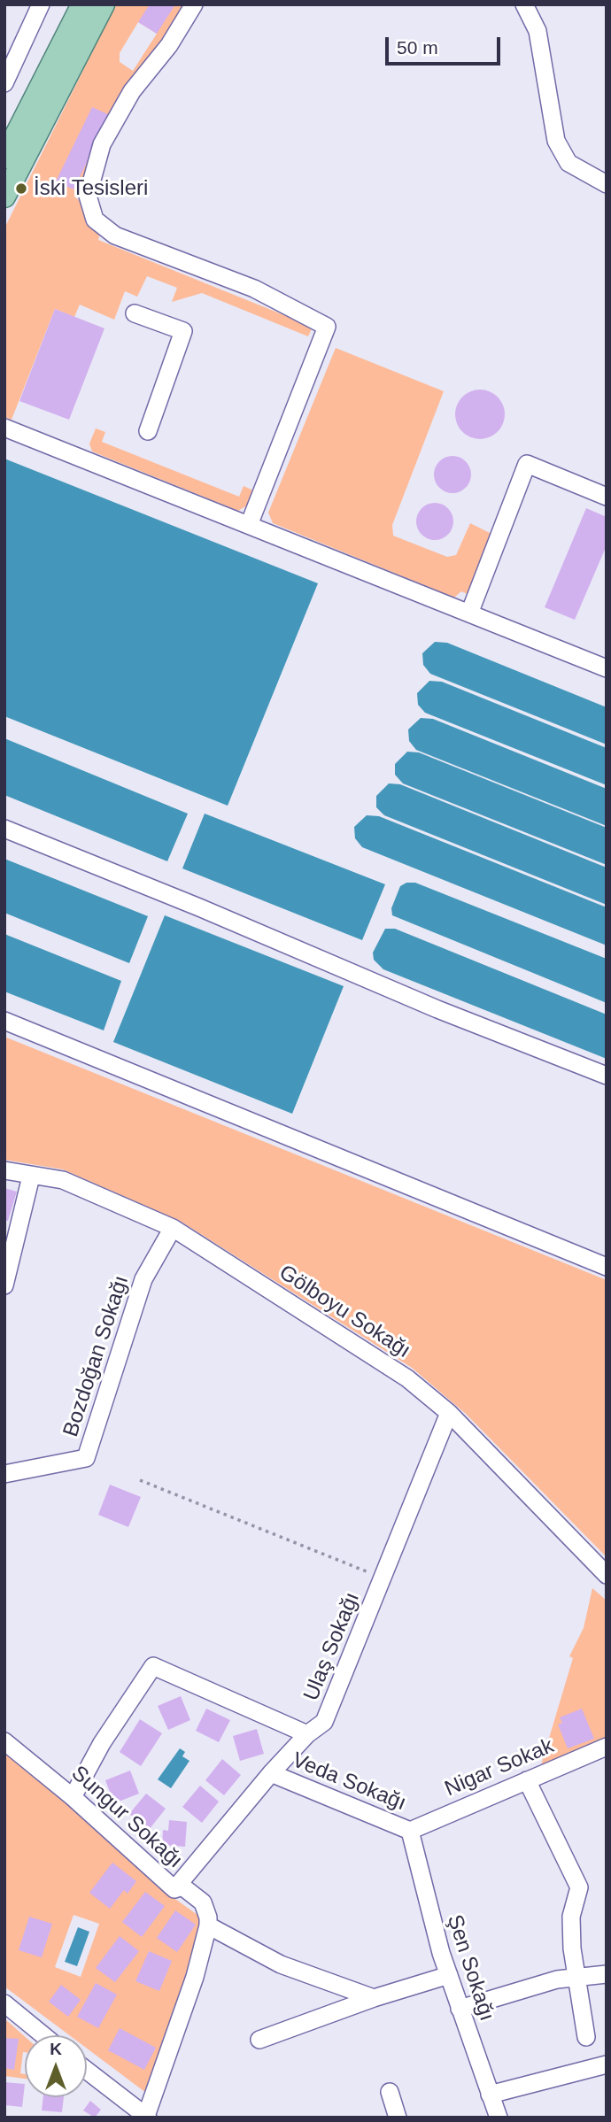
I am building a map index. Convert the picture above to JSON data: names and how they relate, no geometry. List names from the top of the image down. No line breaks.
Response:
{"streets":{"street":["Gölboyu Sokağı","Bozdoğan Sokağı","Ulaş Sokağı","Nigar Sokak","Veda Sokağı","Sungur Sokağı","Şen Sokağı"]},"crossings":[["Gölboyu Sokağı","Bozdoğan Sokağı"],["Gölboyu Sokağı","Ulaş Sokağı"],["Ulaş Sokağı","Veda Sokağı"],["Ulaş Sokağı","Sungur Sokağı"],["Nigar Sokak","Veda Sokağı"],["Nigar Sokak","Şen Sokağı"],["Veda Sokağı","Şen Sokağı"]],"places":["İski Tesisleri"],"scale_bar":"50 m","north":"top"}
